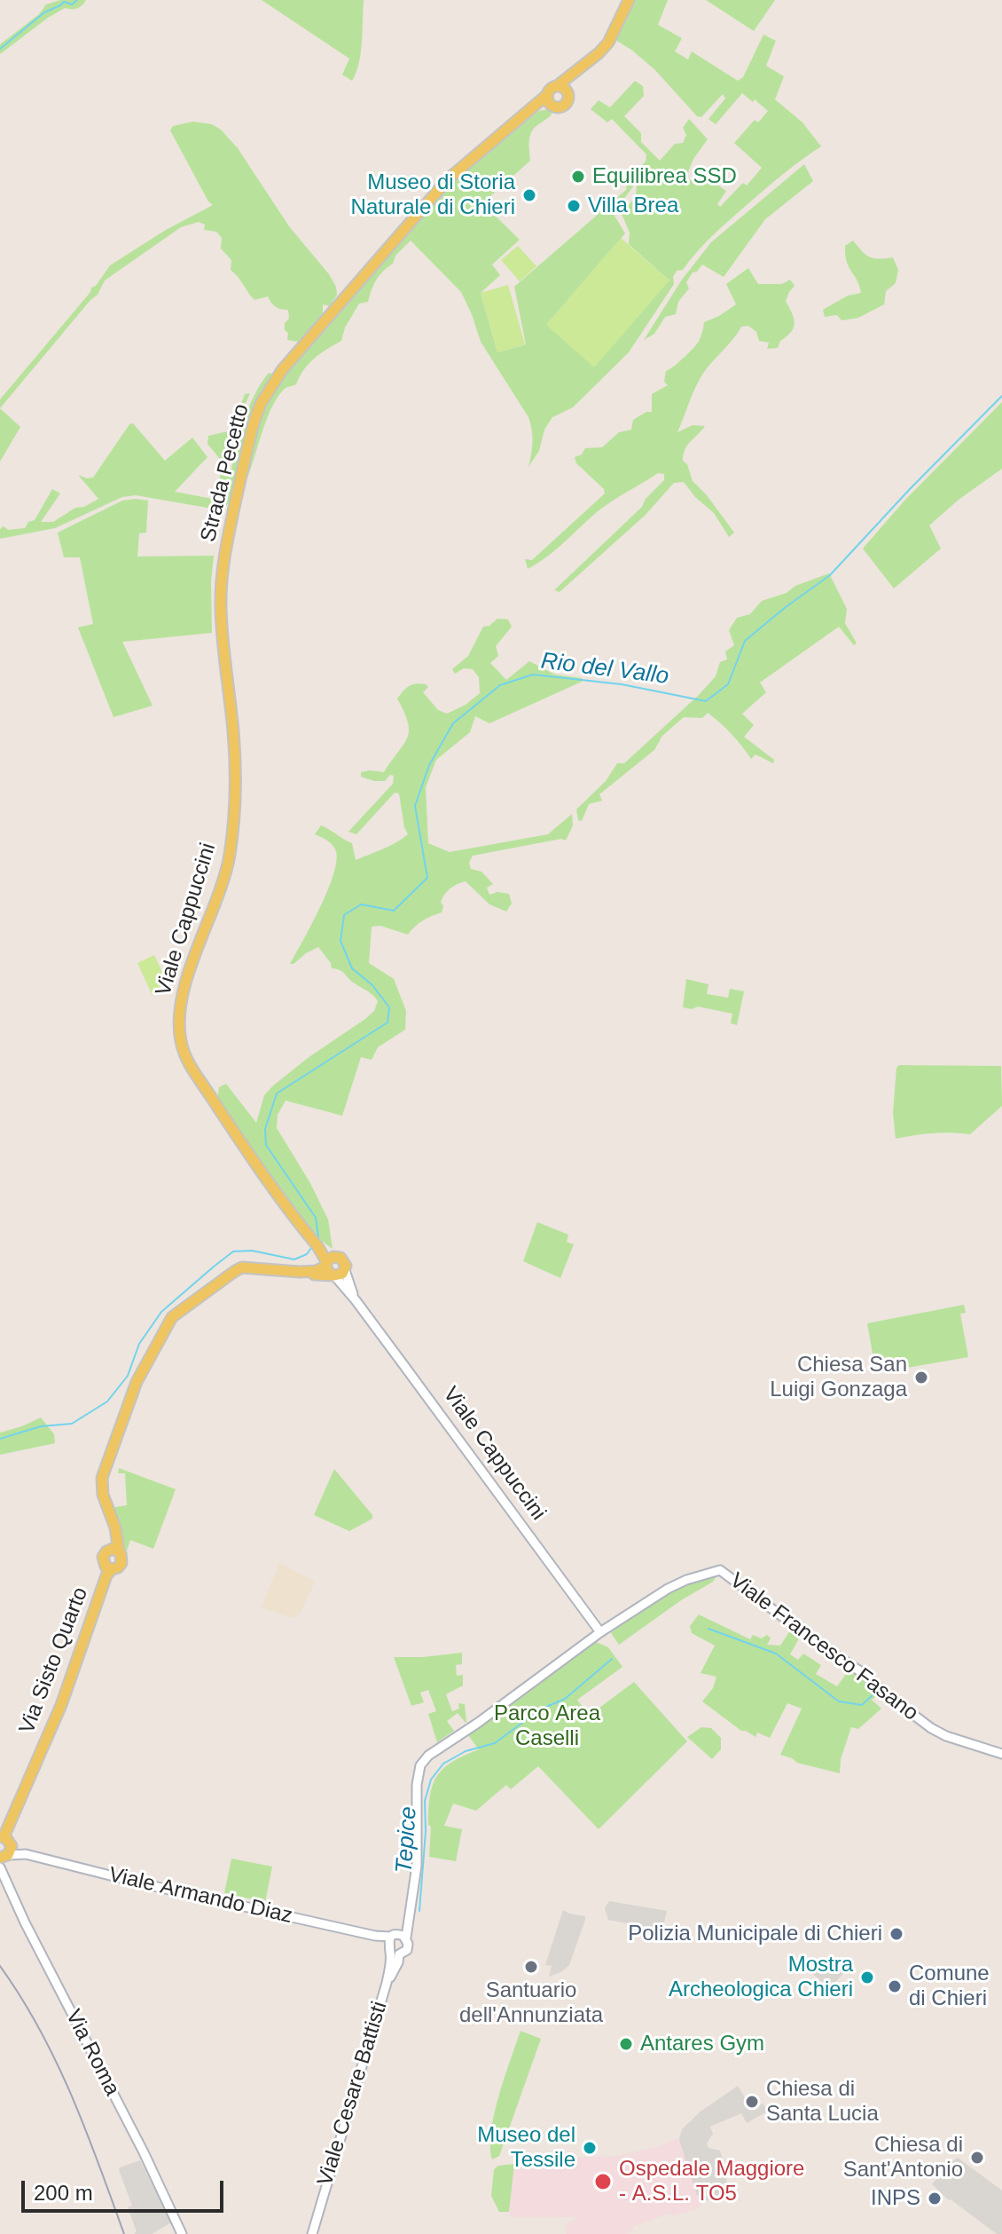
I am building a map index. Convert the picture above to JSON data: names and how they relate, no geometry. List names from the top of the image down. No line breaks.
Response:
{"streets":{"main road":["Strada Pecetto","Viale Cappuccini","Via Sisto Quarto"],"street":["Viale Francesco Fasano","Viale Armando Diaz","Via Roma","Viale Cesare Battisti"]},"crossings":[["Strada Pecetto","Viale Cappuccini"],["Viale Cappuccini","Viale Francesco Fasano"],["Viale Francesco Fasano","Viale Armando Diaz"],["Viale Francesco Fasano","Viale Cesare Battisti"],["Via Sisto Quarto","Viale Armando Diaz"],["Via Sisto Quarto","Via Roma"],["Viale Armando Diaz","Via Roma"],["Viale Armando Diaz","Viale Cesare Battisti"]],"water":["Rio del Vallo","Tepice"],"parks":["Parco Area Caselli"],"places":["Equilibrea SSD","Museo di Storia Naturale di Chieri","Villa Brea","Chiesa San Luigi Gonzaga","Polizia Municipale di Chieri","Santuario dell'Annunziata","Mostra Archeologica Chieri","Comune di Chieri","Antares Gym","Chiesa di Santa Lucia","Museo del Tessile","Chiesa di Sant'Antonio","Ospedale Maggiore - A.S.L. TO5","INPS"],"scale_bar":"200 m"}
